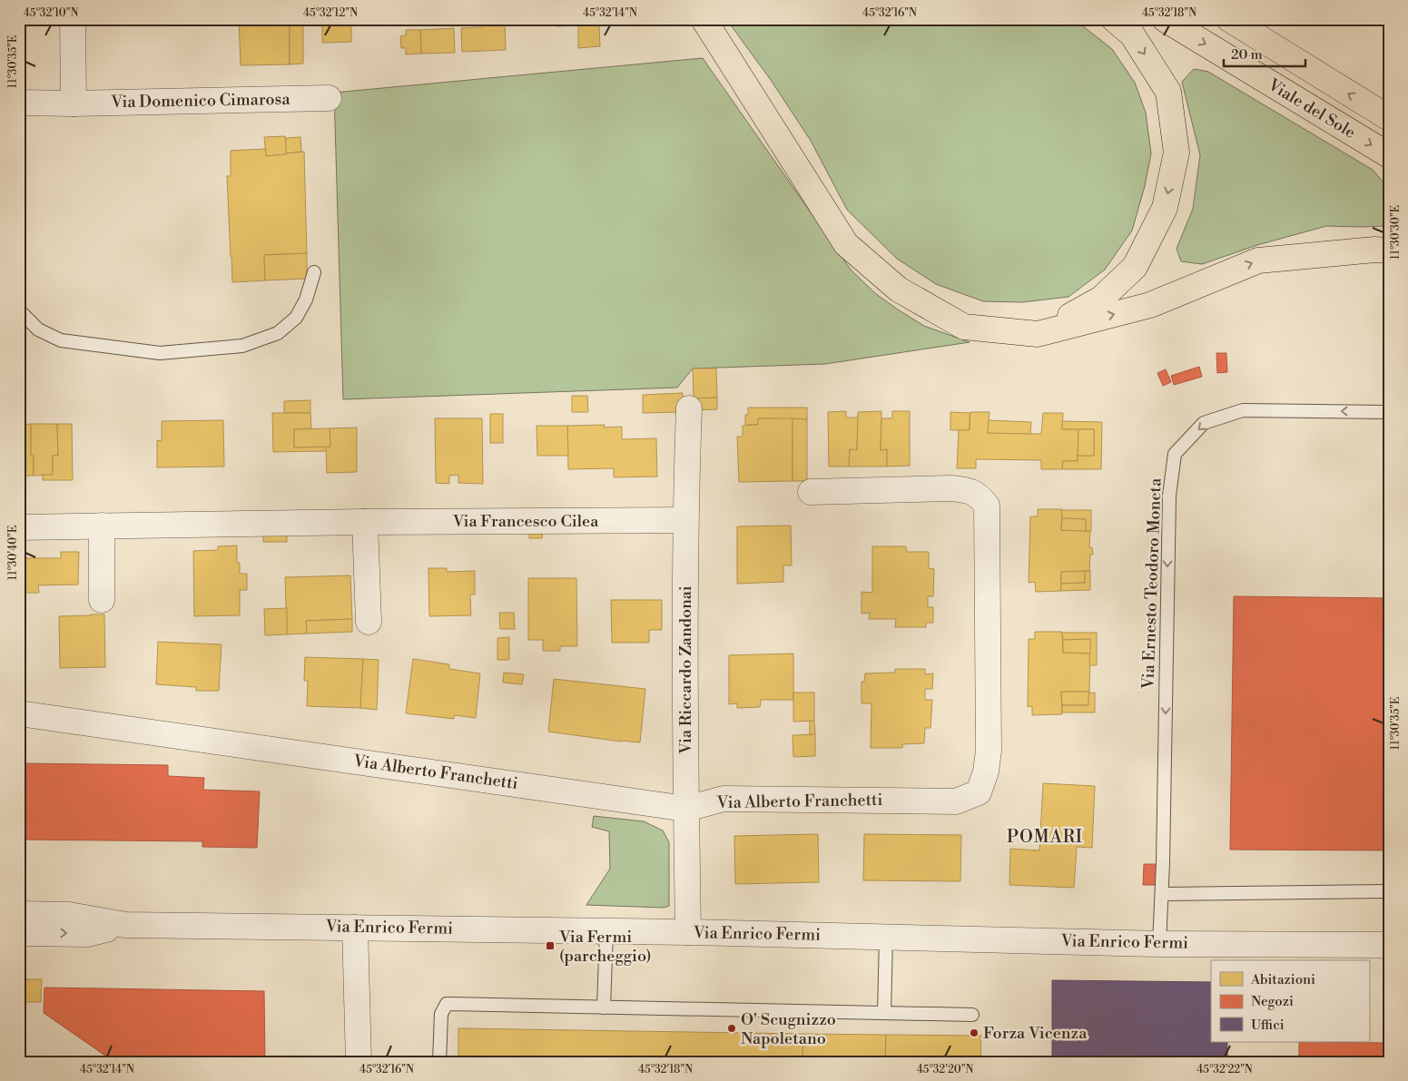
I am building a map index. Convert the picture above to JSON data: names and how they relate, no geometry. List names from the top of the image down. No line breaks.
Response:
{"streets":{"highway":["Viale del Sole"],"street":["Via Domenico Cimarosa","Via Francesco Cilea","Via Riccardo Zandonai","Via Alberto Franchetti","Via Enrico Fermi"],"lane":["Via Ernesto Teodoro Moneta"]},"crossings":[["Via Francesco Cilea","Via Riccardo Zandonai"],["Via Ernesto Teodoro Moneta","Via Enrico Fermi"],["Via Riccardo Zandonai","Via Alberto Franchetti"],["Via Riccardo Zandonai","Via Enrico Fermi"]],"districts":["POMARI"],"places":{"transit":["Via Fermi (parcheggio)"],"other":["O' Scugnizzo Napoletano","Forza Vicenza"]},"legend":["Abitazioni","Negozi","Uffici"],"scale_bar":"20 m","coordinates":["45°32'10\"N","45°32'12\"N","45°32'14\"N","45°32'16\"N","45°32'18\"N","11°30'35\"E","11°30'30\"E","11°30'40\"E","45°32'20\"N","45°32'22\"N"]}
